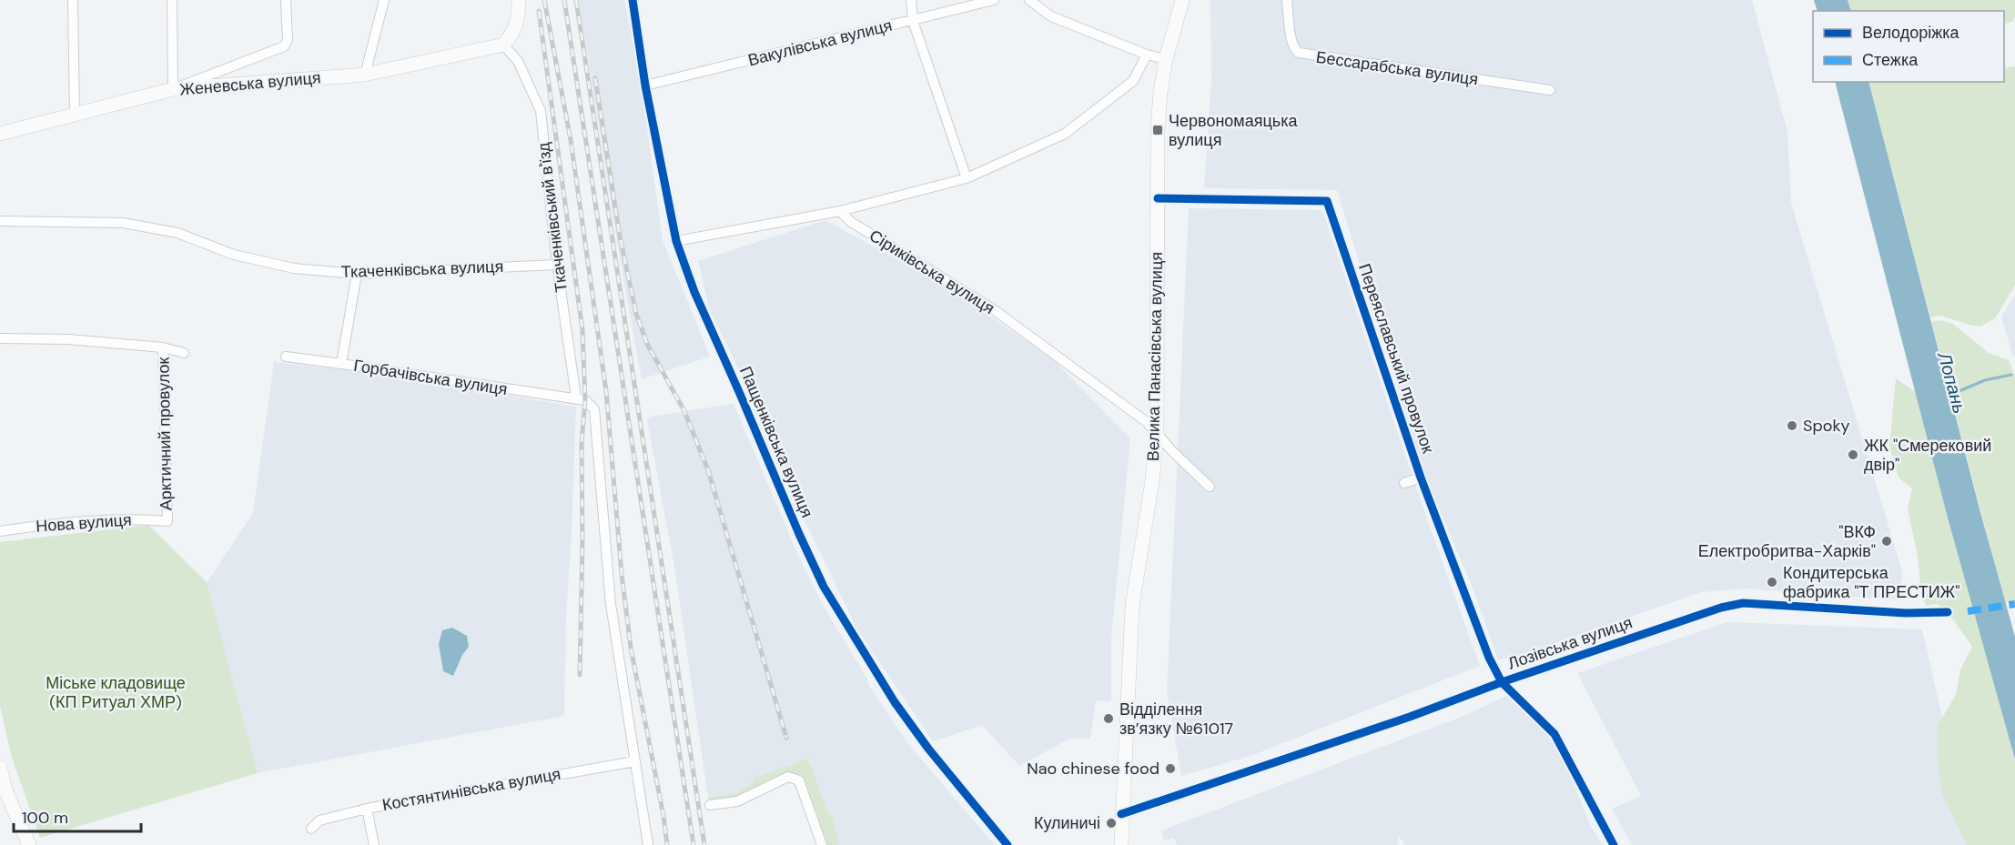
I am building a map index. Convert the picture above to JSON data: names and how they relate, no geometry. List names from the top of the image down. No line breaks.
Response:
{"streets":{"street":["Вакулівська вулиця","Бессарабська вулиця","Женевська вулиця","Ткаченківський в'їзд","Ткаченківська вулиця","Сіриківська вулиця","Велика Панасівська вулиця","Переяславський провулок","Горбачівська вулиця","Арктичний провулок","Пащенківська вулиця","Нова вулиця","Лозівська вулиця","Костянтинівська вулиця"]},"crossings":[["Вакулівська вулиця","Пащенківська вулиця"],["Женевська вулиця","Ткаченківський в'їзд"],["Ткаченківський в'їзд","Ткаченківська вулиця"],["Ткаченківський в'їзд","Горбачівська вулиця"],["Сіриківська вулиця","Велика Панасівська вулиця"],["Велика Панасівська вулиця","Переяславський провулок"],["Велика Панасівська вулиця","Лозівська вулиця"],["Переяславський провулок","Лозівська вулиця"],["Арктичний провулок","Нова вулиця"]],"water":["Лопань"],"parks":["Міське кладовище (КП Ритуал ХМР)"],"places":{"transit":["Червономаяцька вулиця"],"other":["Spoky","ЖК \"Смерековий двір\"","\"ВКФ Електробритва-Харків\"","Кондитерська фабрика \"Т ПРЕСТИЖ\"","Відділення зв’язку №61017","Nao chinese food","Кулиничі"]},"legend":["Велодоріжка","Стежка"],"scale_bar":"100 m"}
